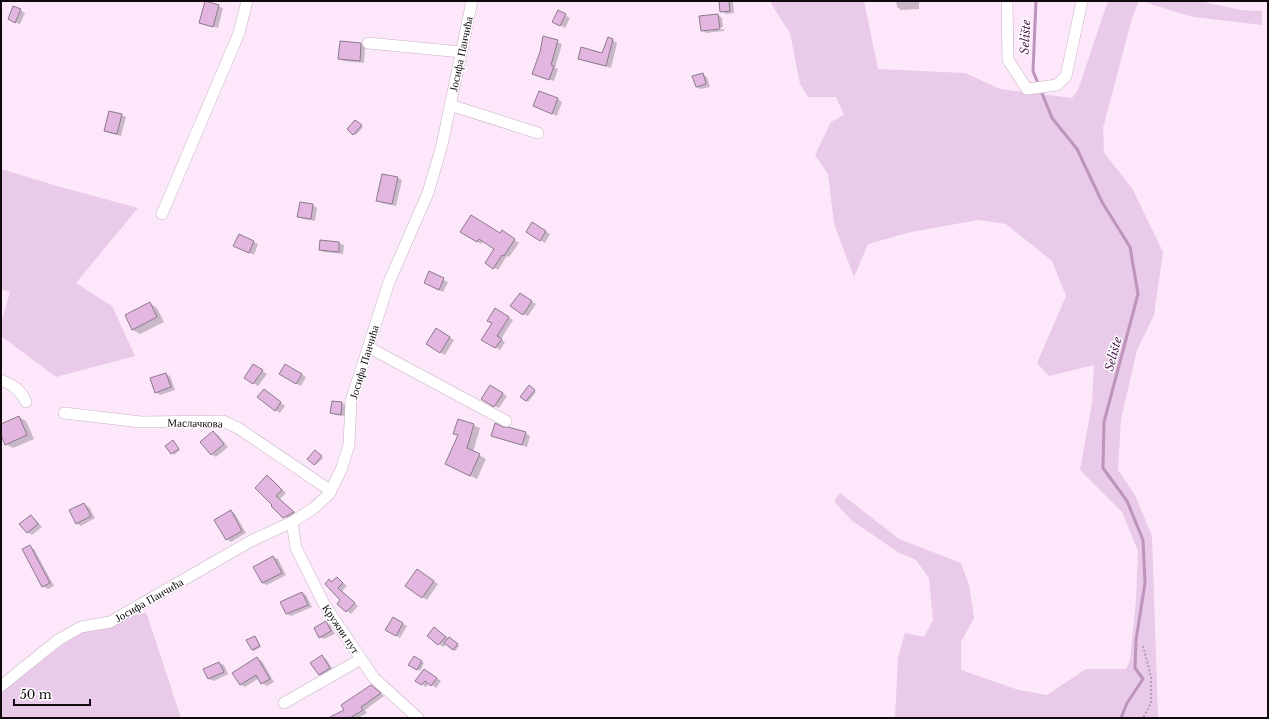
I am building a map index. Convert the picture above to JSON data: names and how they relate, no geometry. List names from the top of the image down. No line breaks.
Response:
{"streets":{"street":["Јосифа Панчића","Маслачкова","Кружни пут"]},"crossings":[["Јосифа Панчића","Маслачкова"],["Јосифа Панчића","Кружни пут"]],"water":["Selište"],"scale_bar":"50 m"}
